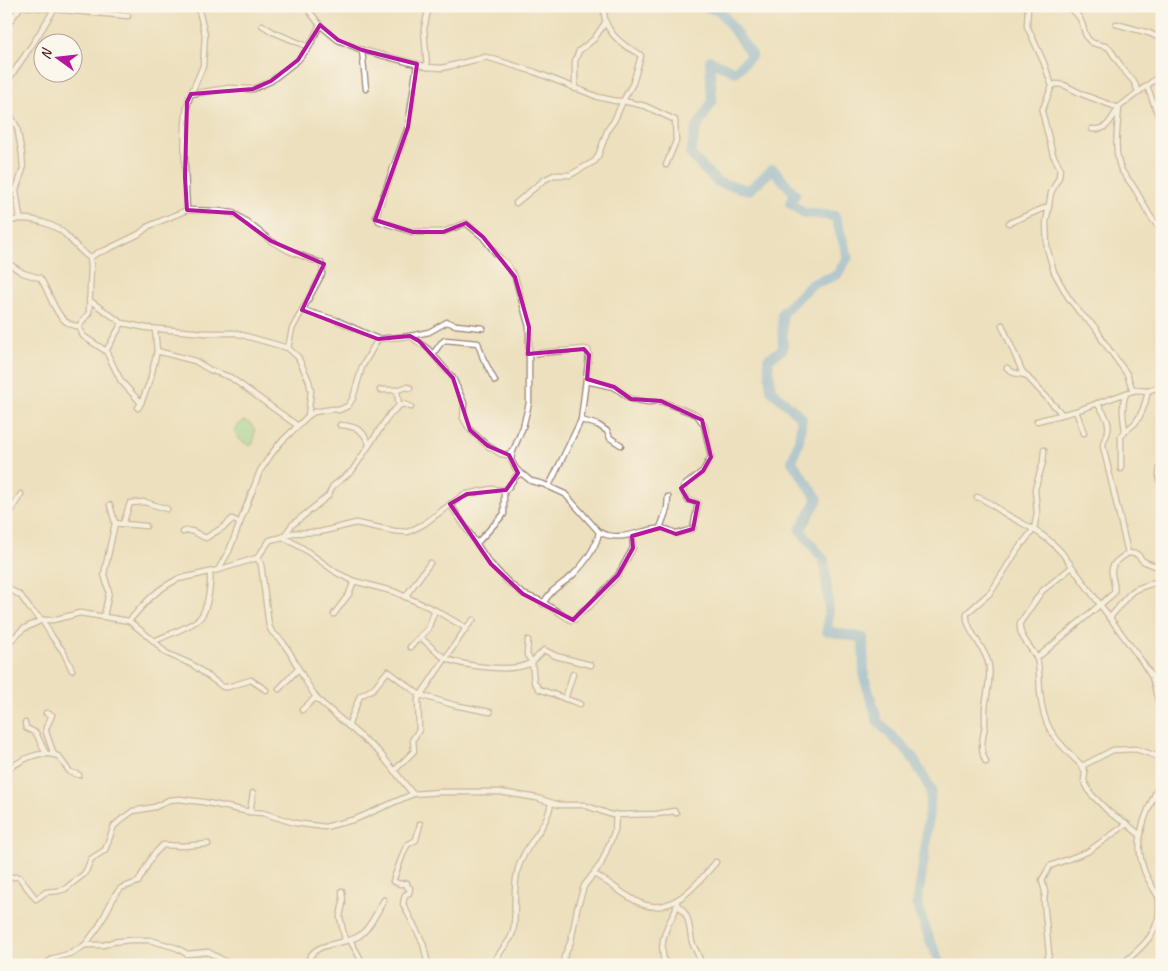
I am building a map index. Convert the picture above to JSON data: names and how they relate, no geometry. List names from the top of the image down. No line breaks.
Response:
{"north":"left"}
